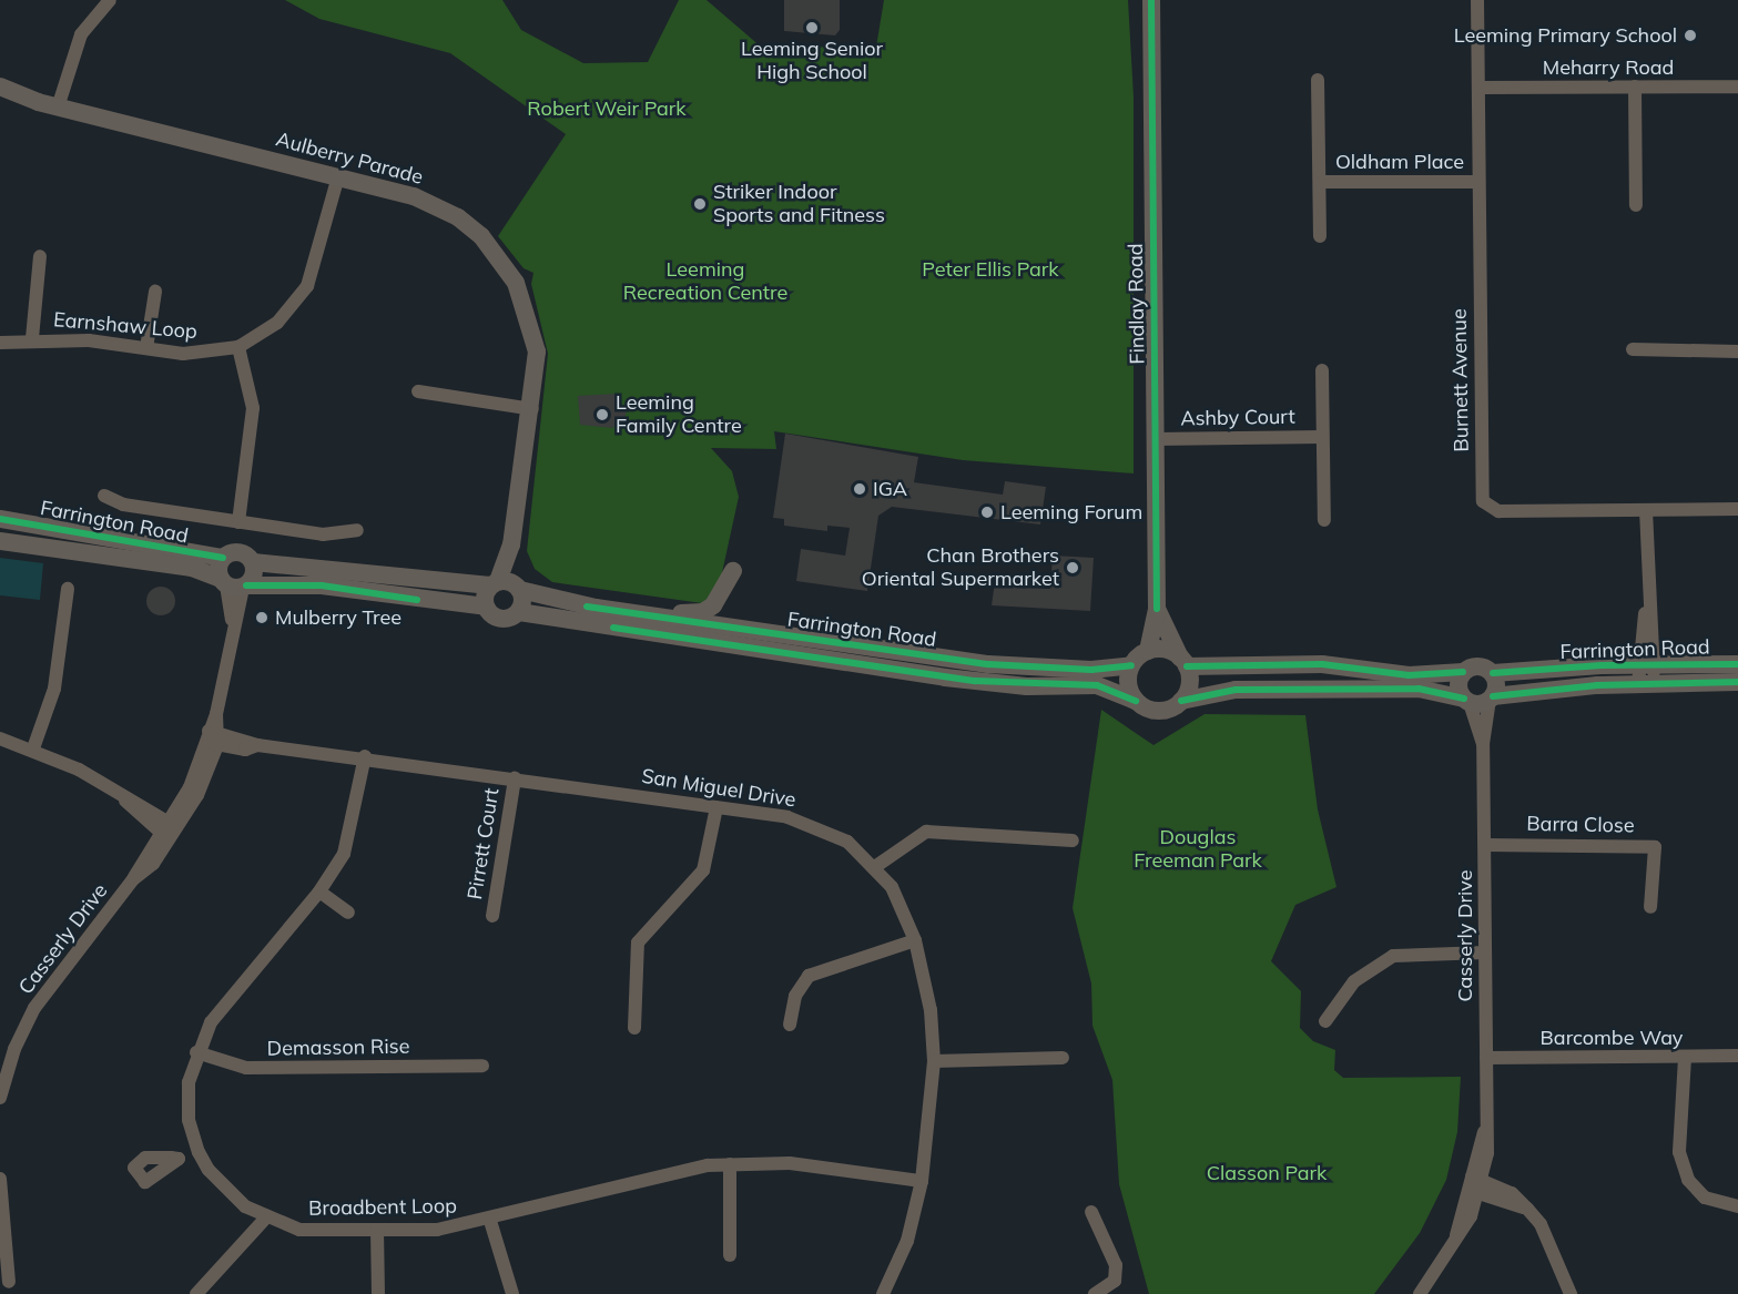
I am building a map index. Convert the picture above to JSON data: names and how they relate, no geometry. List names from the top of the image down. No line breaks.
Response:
{"streets":{"main road":["Aulberry Parade","Findlay Road","Farrington Road"],"street":["Meharry Road","Oldham Place","Earnshaw Loop","Burnett Avenue","Ashby Court","San Miguel Drive","Barra Close","Pirrett Court","Casserly Drive","Barcombe Way","Demasson Rise","Broadbent Loop"]},"crossings":[["Meharry Road","Burnett Avenue"],["Aulberry Parade","Earnshaw Loop"],["Aulberry Parade","Farrington Road"],["Oldham Place","Burnett Avenue"],["Findlay Road","Ashby Court"],["Findlay Road","Farrington Road"],["Farrington Road","Casserly Drive"],["San Miguel Drive","Pirrett Court"],["San Miguel Drive","Casserly Drive"],["San Miguel Drive","Broadbent Loop"],["Barra Close","Casserly Drive"],["Casserly Drive","Barcombe Way"],["Demasson Rise","Broadbent Loop"]],"parks":["Robert Weir Park","Peter Ellis Park","Leeming Recreation Centre","Douglas Freeman Park","Classon Park"],"places":["Leeming Senior High School","Leeming Primary School","Striker Indoor Sports and Fitness","Leeming Family Centre","IGA","Leeming Forum","Chan Brothers Oriental Supermarket","Mulberry Tree"]}
